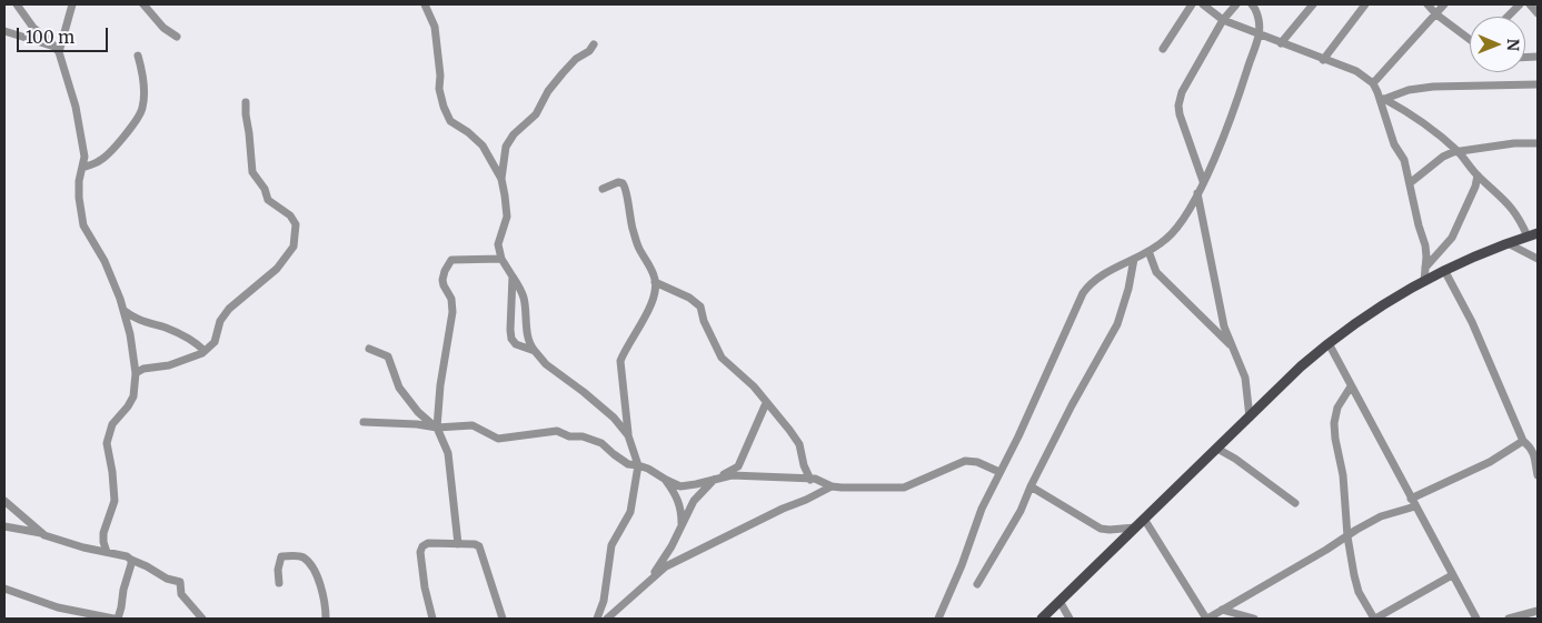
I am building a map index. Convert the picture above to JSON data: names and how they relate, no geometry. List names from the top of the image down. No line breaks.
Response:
{"scale_bar":"100 m","north":"right"}
